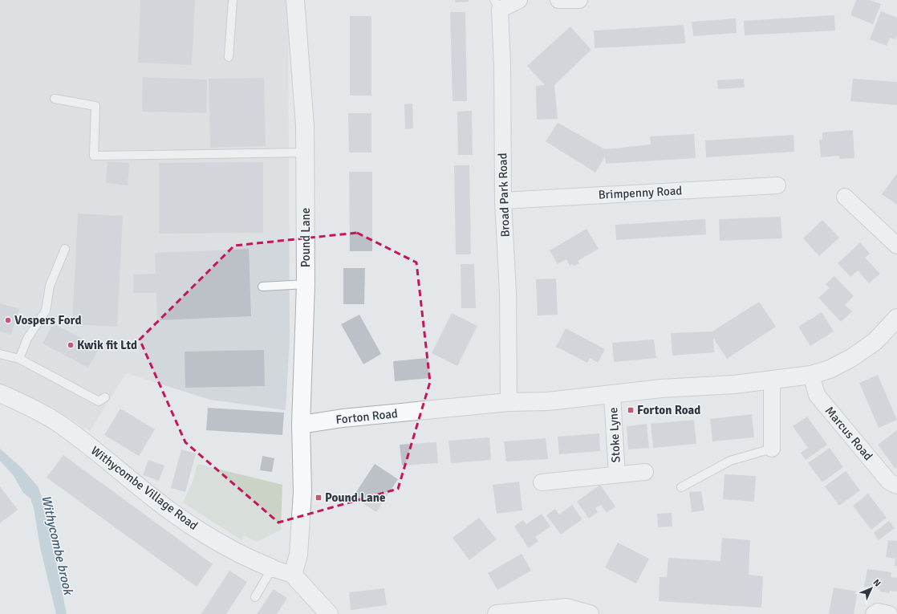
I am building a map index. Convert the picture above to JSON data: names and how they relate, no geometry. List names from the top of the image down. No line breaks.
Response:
{"streets":{"street":["Brimpenny Road","Broad Park Road","Pound Lane","Forton Road","Marcus Road","Stoke Lyne","Withycombe Village Road"]},"crossings":[["Brimpenny Road","Broad Park Road"],["Broad Park Road","Forton Road"],["Pound Lane","Forton Road"],["Pound Lane","Withycombe Village Road"],["Forton Road","Marcus Road"],["Forton Road","Stoke Lyne"]],"water":["Withycombe brook"],"places":{"other":["Vospers Ford","Kwik fit Ltd"],"transit":["Forton Road","Pound Lane"]},"north":"top right"}
